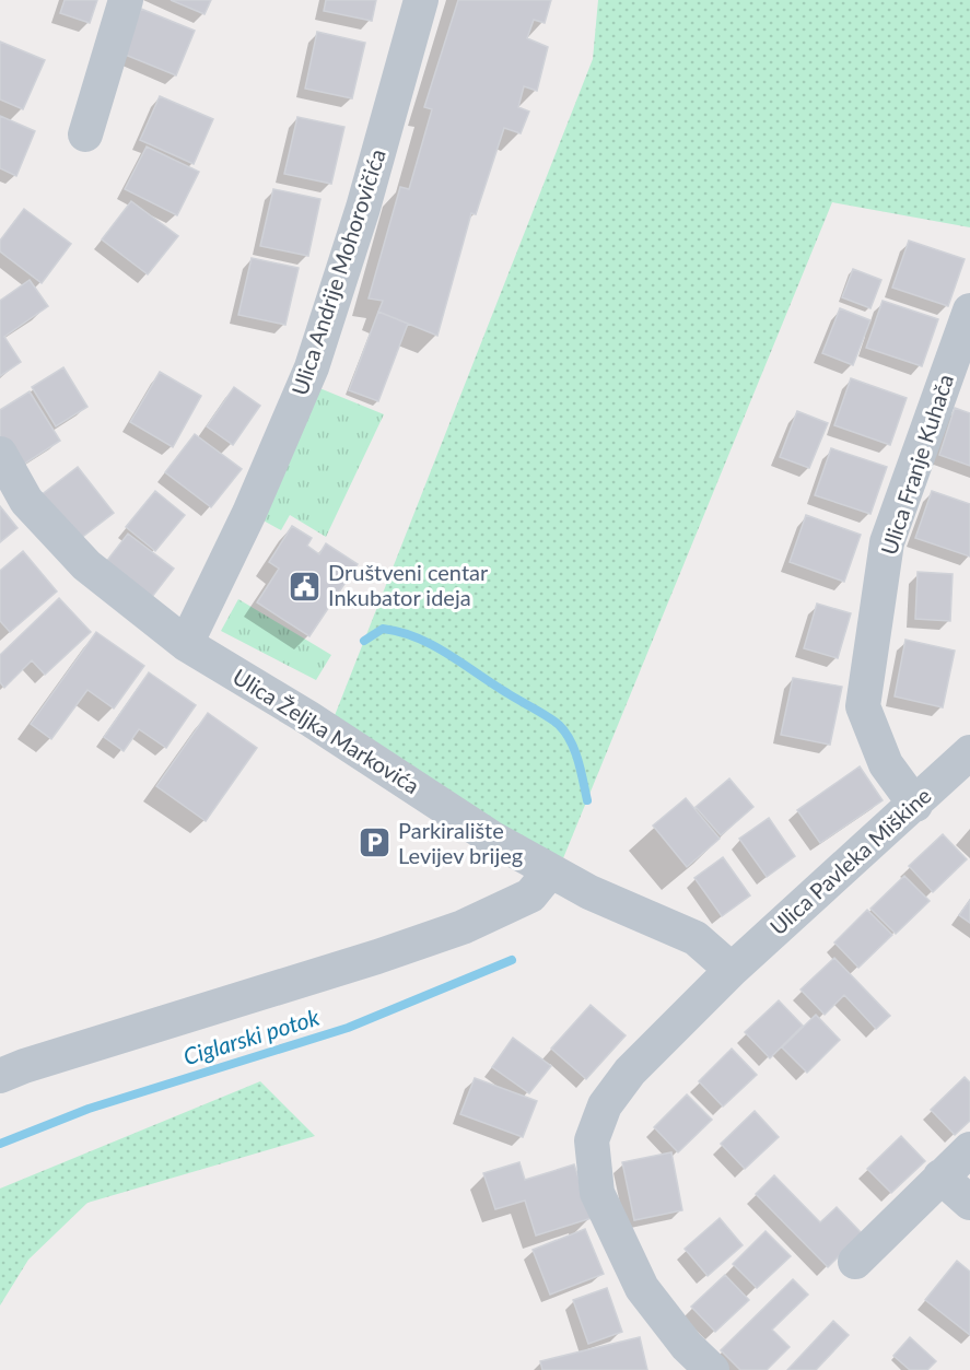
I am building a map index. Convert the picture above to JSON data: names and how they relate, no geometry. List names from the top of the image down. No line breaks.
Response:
{"streets":{"street":["Ulica Andrije Mohorovičića","Ulica Franje Kuhača","Ulica Željka Markovića","Ulica Pavleka Miškine"]},"crossings":[["Ulica Andrije Mohorovičića","Ulica Željka Markovića"],["Ulica Franje Kuhača","Ulica Pavleka Miškine"],["Ulica Željka Markovića","Ulica Pavleka Miškine"]],"water":["Ciglarski potok"],"places":{"public building":["Društveni centar Inkubator ideja"],"parking":["Parkiralište Levijev brijeg"]}}
